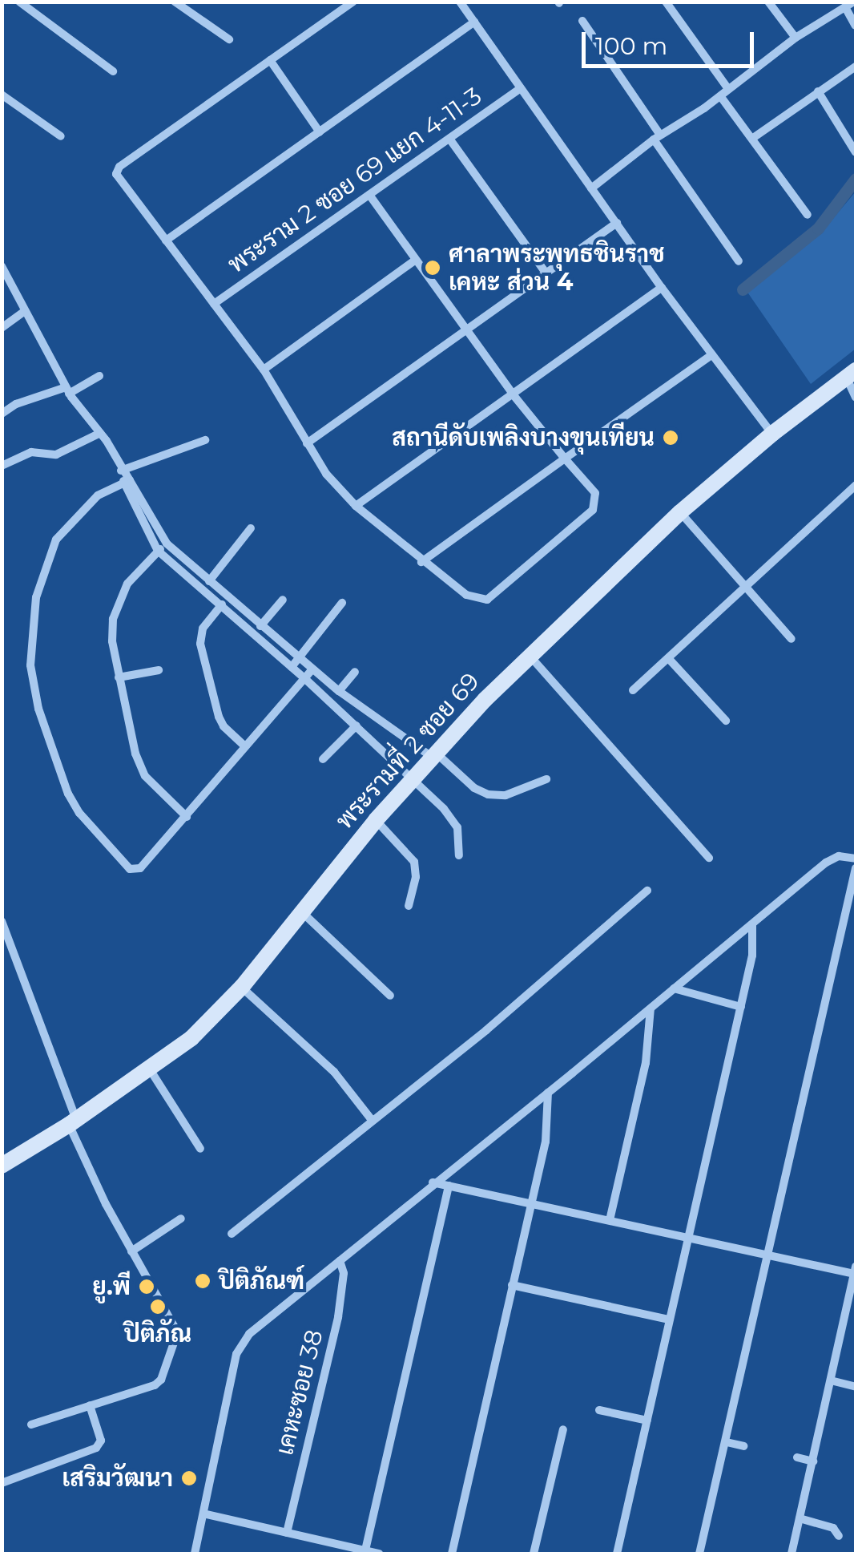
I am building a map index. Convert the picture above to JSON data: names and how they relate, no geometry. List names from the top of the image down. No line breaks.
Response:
{"streets":{"street":["พระราม 2 ซอย 69 แยก 4-11-3","พระรามที่ 2 ซอย 69","เคหะซอย 38"]},"places":["ศาลาพระพุทธชินราช เคหะ ส่วน 4","สถานีดับเพลิงบางขุนเทียน","ปิติภัณฑ์","ยู.พี","ปิติภัณ","เสริมวัฒนา"],"scale_bar":"100 m"}
